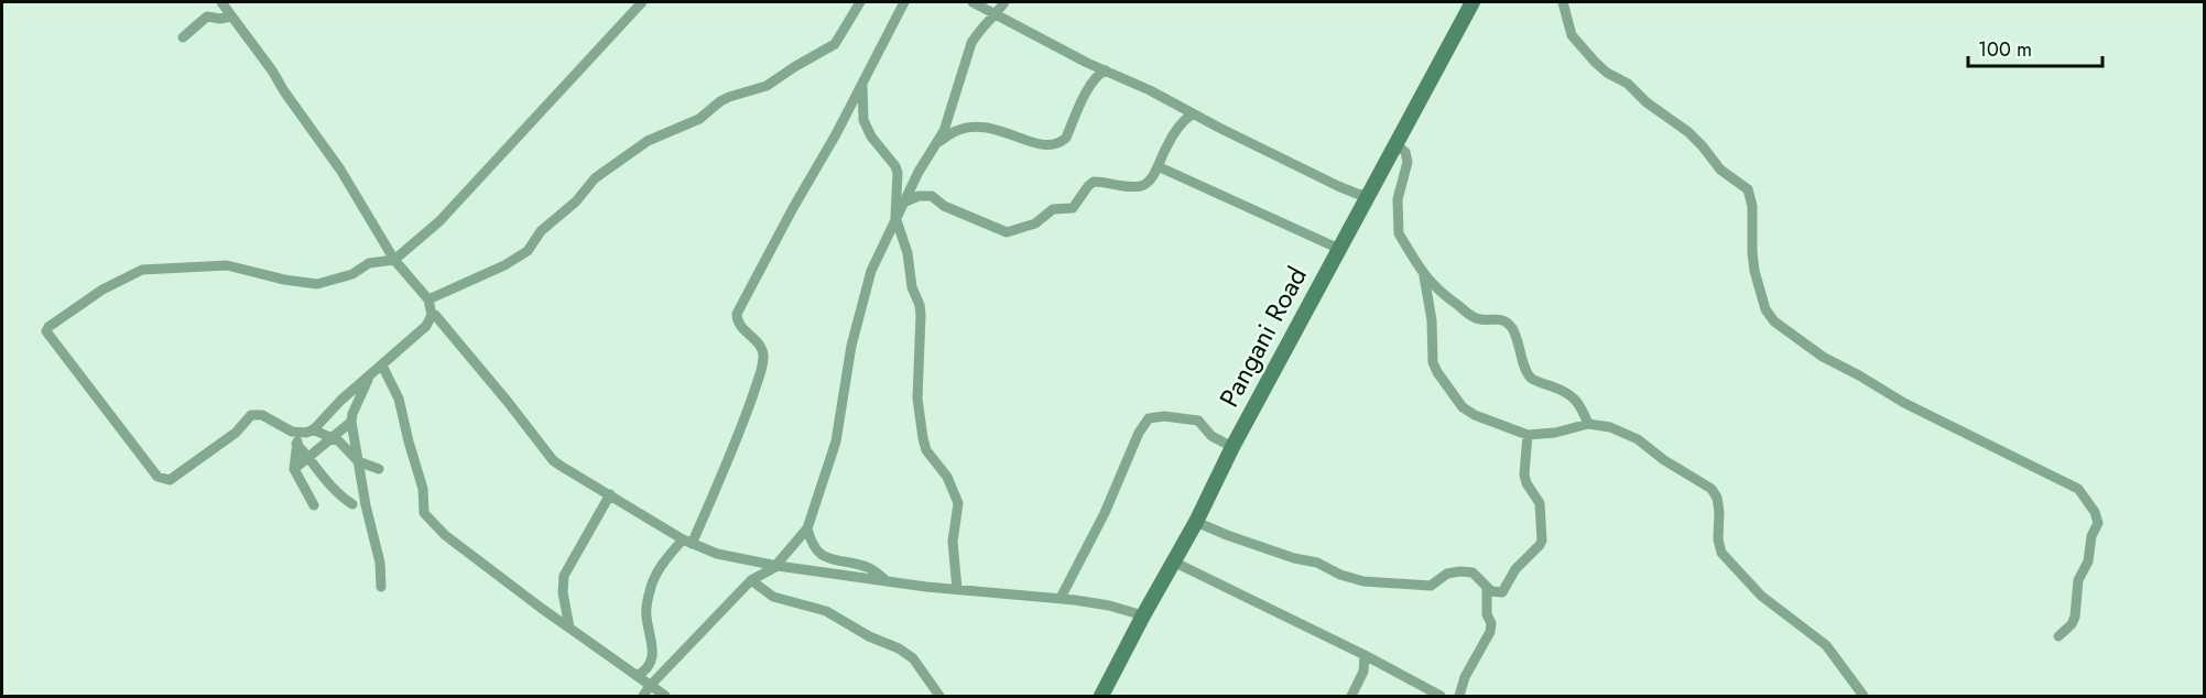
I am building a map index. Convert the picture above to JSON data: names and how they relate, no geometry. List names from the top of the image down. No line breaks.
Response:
{"streets":{"main road":["Pangani Road"]},"scale_bar":"100 m"}
